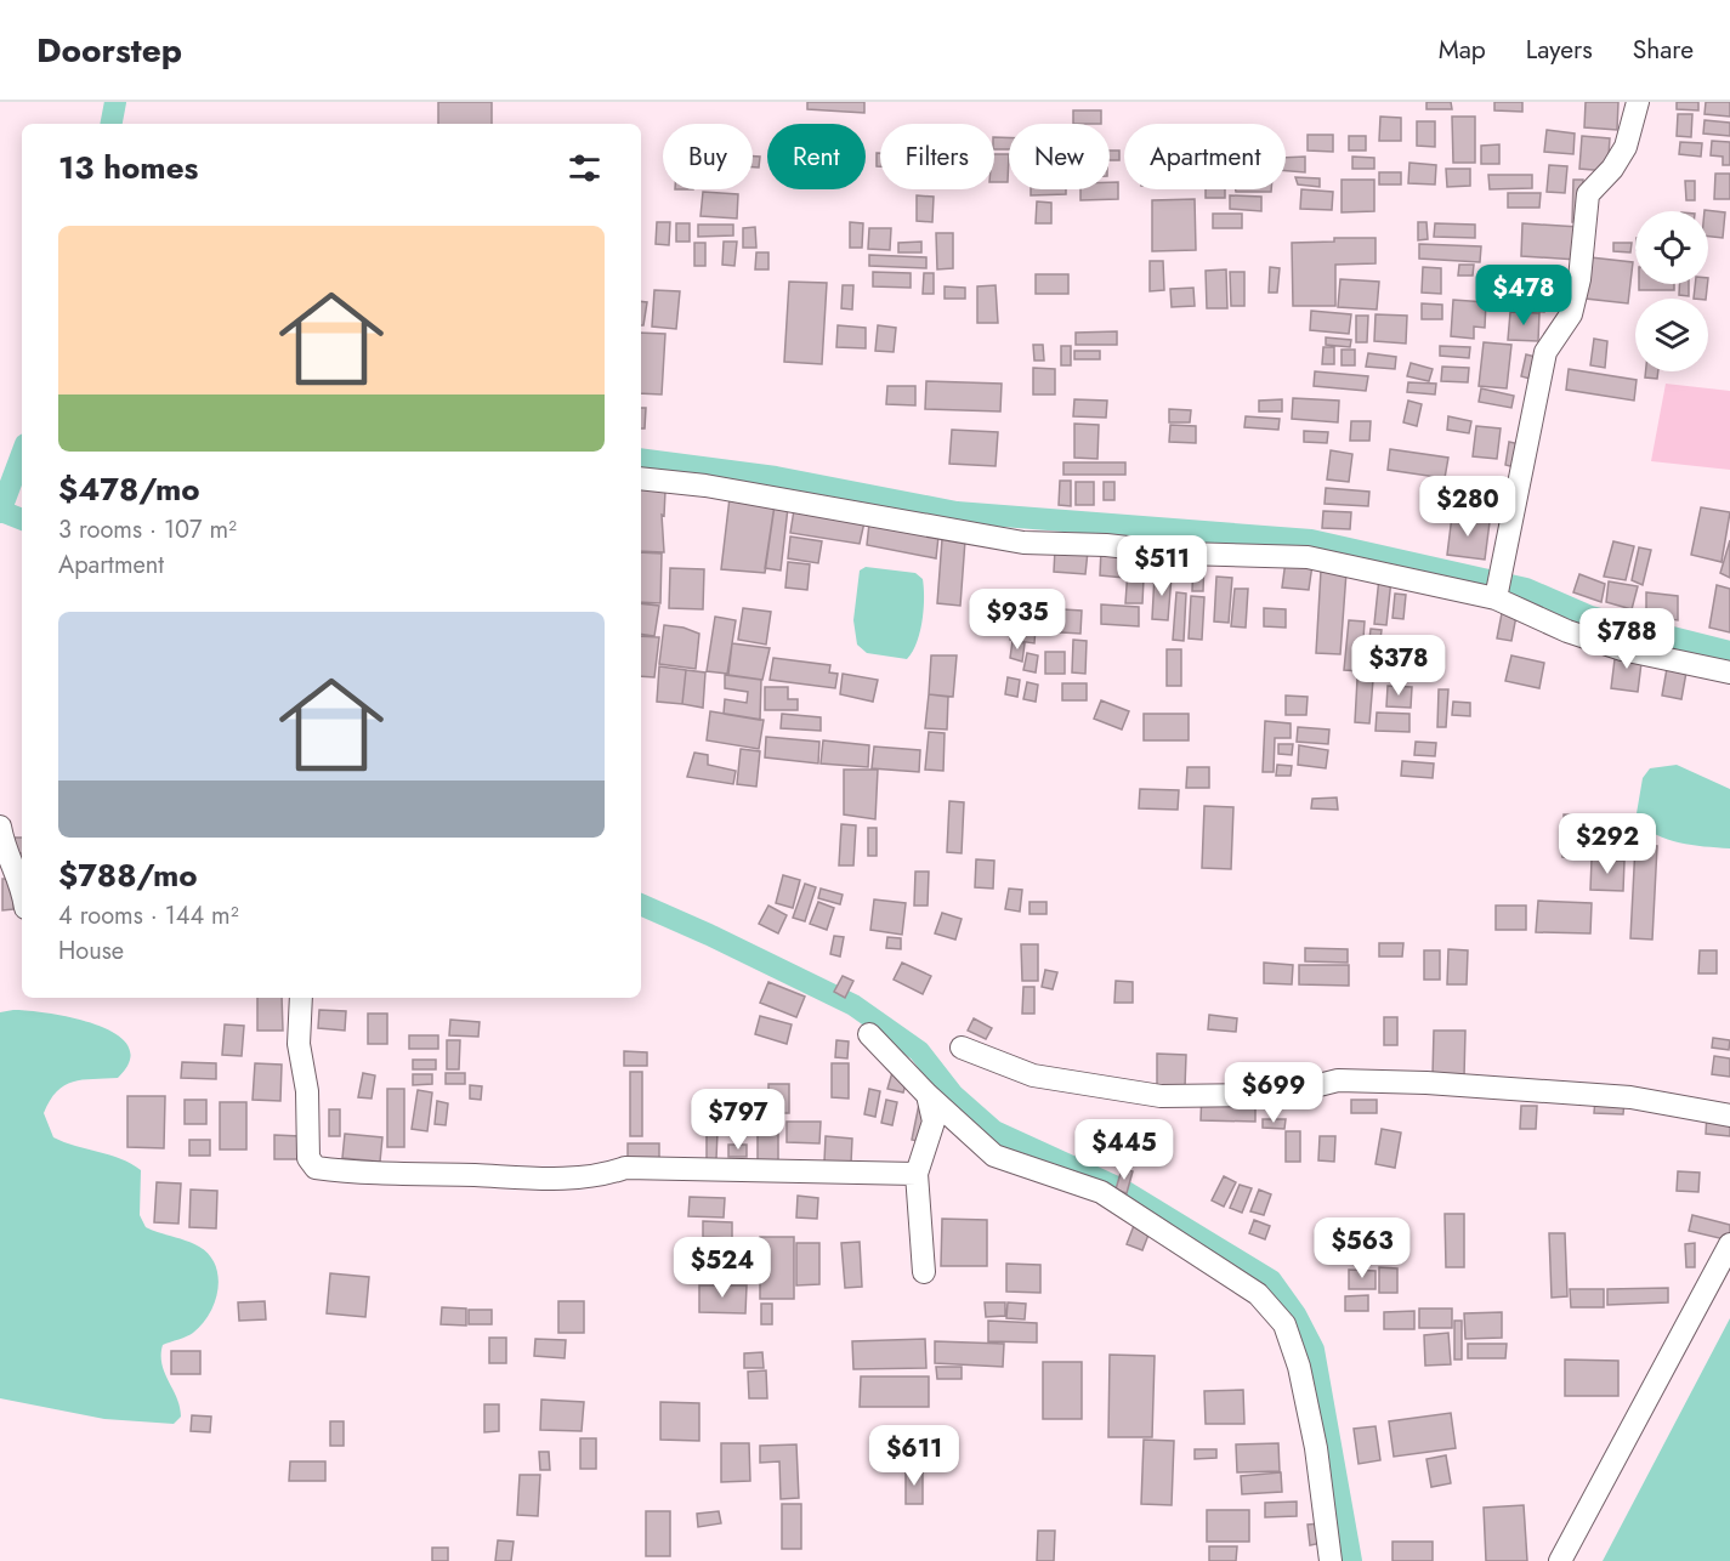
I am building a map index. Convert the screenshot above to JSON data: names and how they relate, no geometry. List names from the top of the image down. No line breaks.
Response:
{"page":{"header":"Doorstep","nav":["Map","Layers","Share"],"chip":["Buy","Rent","Filters","New","Apartment"],"heading":"13 homes","list":[{"name":"$478/mo","note":"3 rooms · 107 m² · Apartment"},{"name":"$788/mo","note":"4 rooms · 144 m² · House"}],"price":["$478","$280","$511","$935","$788","$378","$292","$699","$797","$445","$563","$524","$611"]}}
